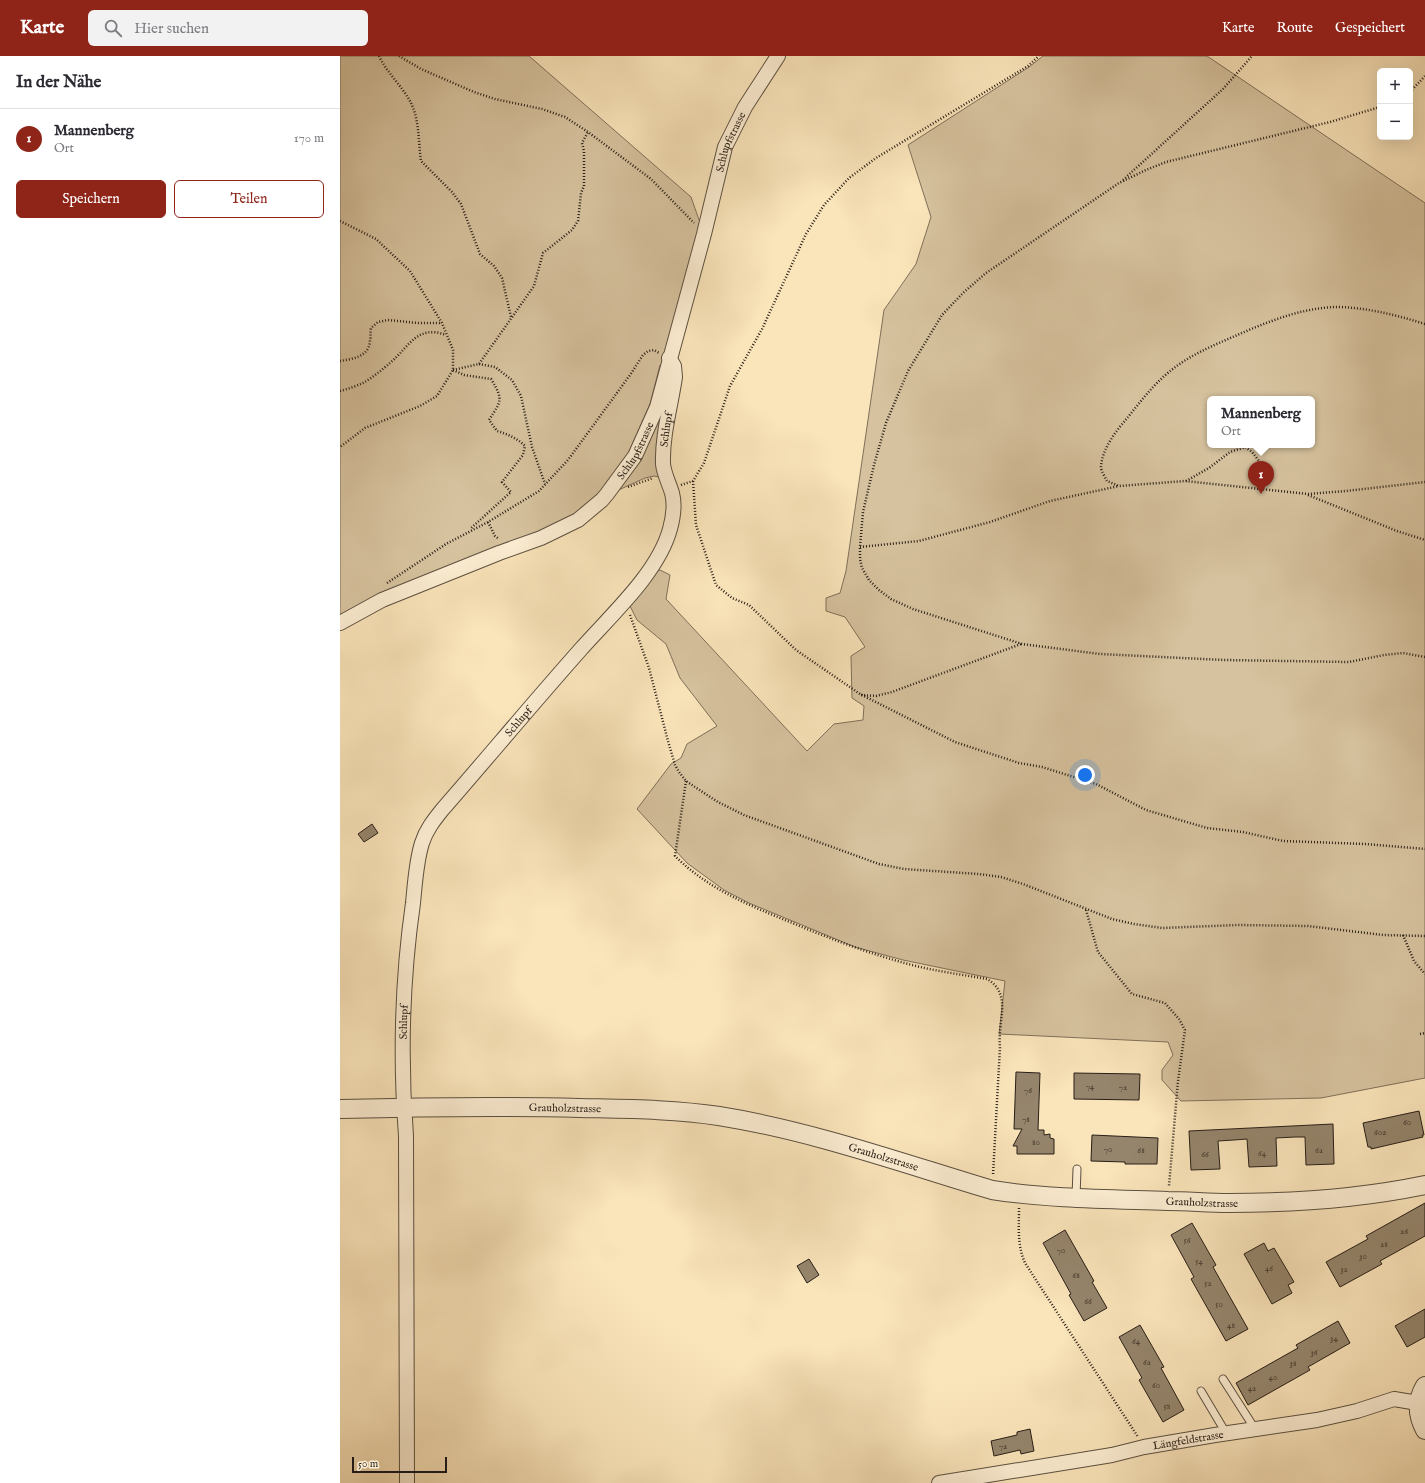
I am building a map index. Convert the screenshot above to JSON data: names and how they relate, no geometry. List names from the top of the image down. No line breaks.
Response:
{"streets":{"street":["Schlupfstrasse","Schlupf","Grauholzstrasse","Längfeldstrasse"]},"crossings":[["Schlupfstrasse","Schlupf"],["Schlupf","Grauholzstrasse"]],"house_numbers":["74","72","76","78","60","60a","80","70","68","62","64","66","26","56","28","70","30","54","46","32","68","52","66","50","48","34","64","36","62","38","40","60","42","58","72"],"scale_bar":"50 m","page":{"header":"Karte","search":"Hier suchen","nav":["Karte","Route","Gespeichert"],"heading":"In der Nähe","map_buttons":["+","−"],"list":[{"mark":"1","name":"Mannenberg","note":"Ort","value":"170 m"}],"buttons":["Speichern","Teilen"],"popup":["Mannenberg","Ort"],"pins":"1","scale":"50 m"}}
